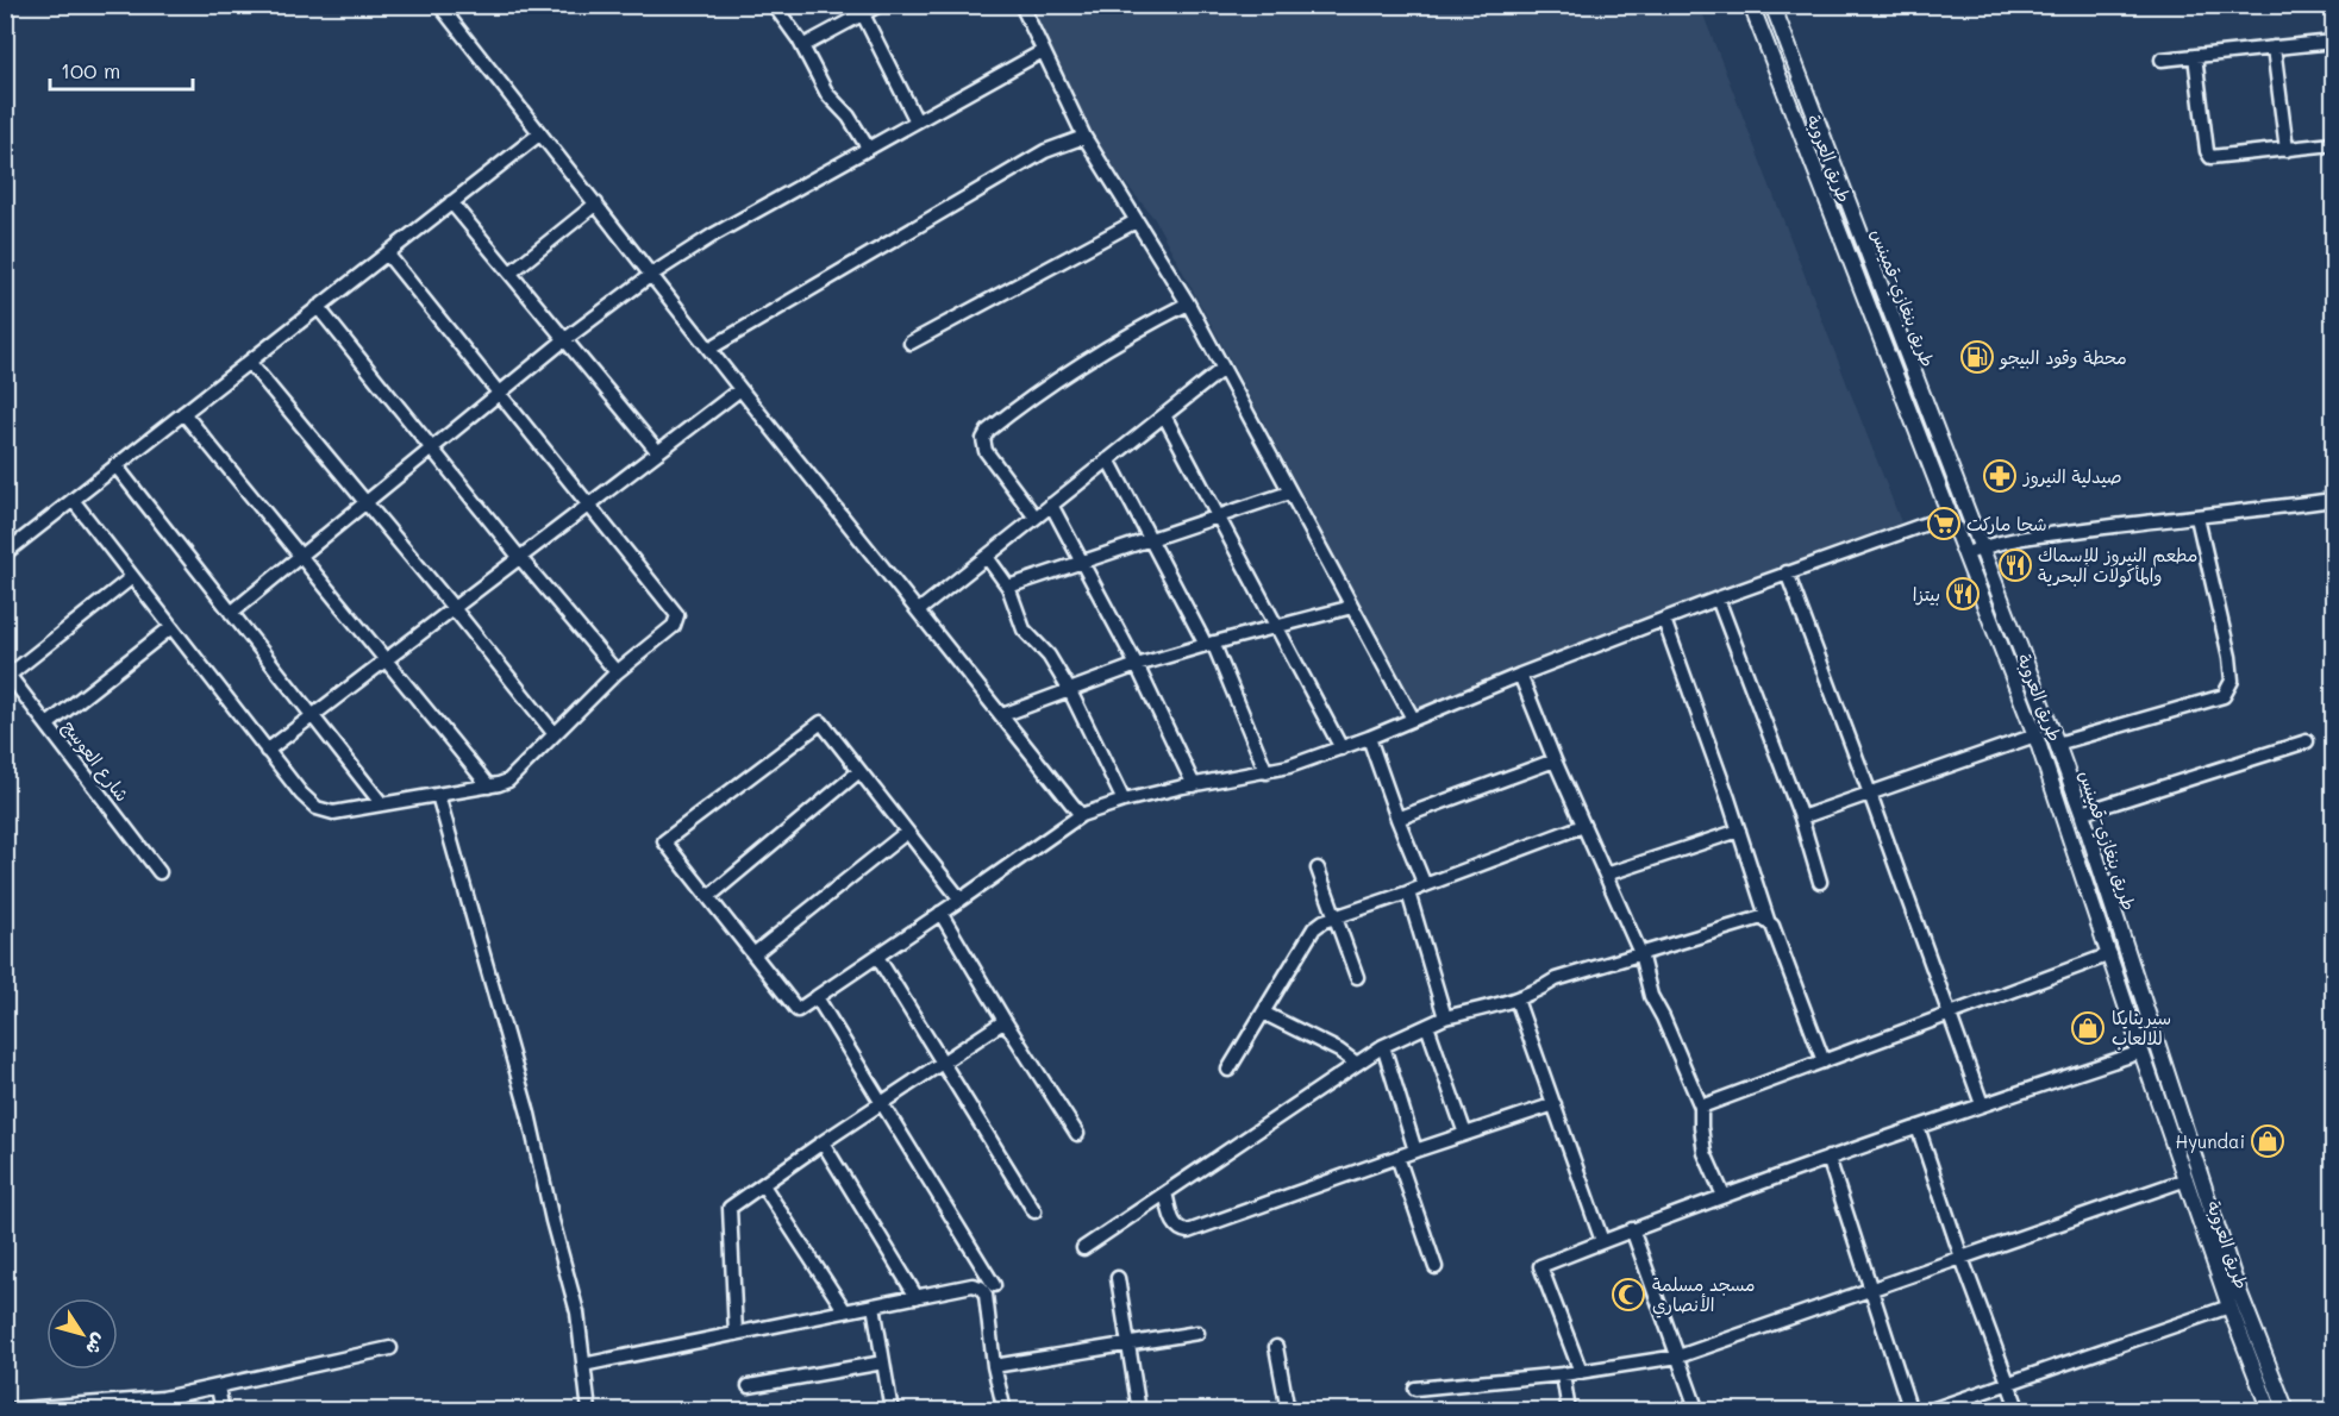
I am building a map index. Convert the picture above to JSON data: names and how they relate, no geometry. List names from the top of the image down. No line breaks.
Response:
{"streets":{"main road":["طريق العروبة","طريق بنغازي-قمينس"],"street":["شارع العوسج"]},"crossings":[["طريق العروبة","طريق بنغازي-قمينس"]],"places":{"fuel station":["محطة وقود البيجو"],"pharmacy":["صيدلية النيروز"],"supermarket":["شحا ماركت"],"restaurant":["مطعم النيروز للإسماك والمأكولات البحرية","بيتزا"],"shop":["سيرينايكا للالعاب","Hyundai"],"mosque":["مسجد مسلمة الأنصاري"]},"scale_bar":"100 m","north":"bottom right"}
